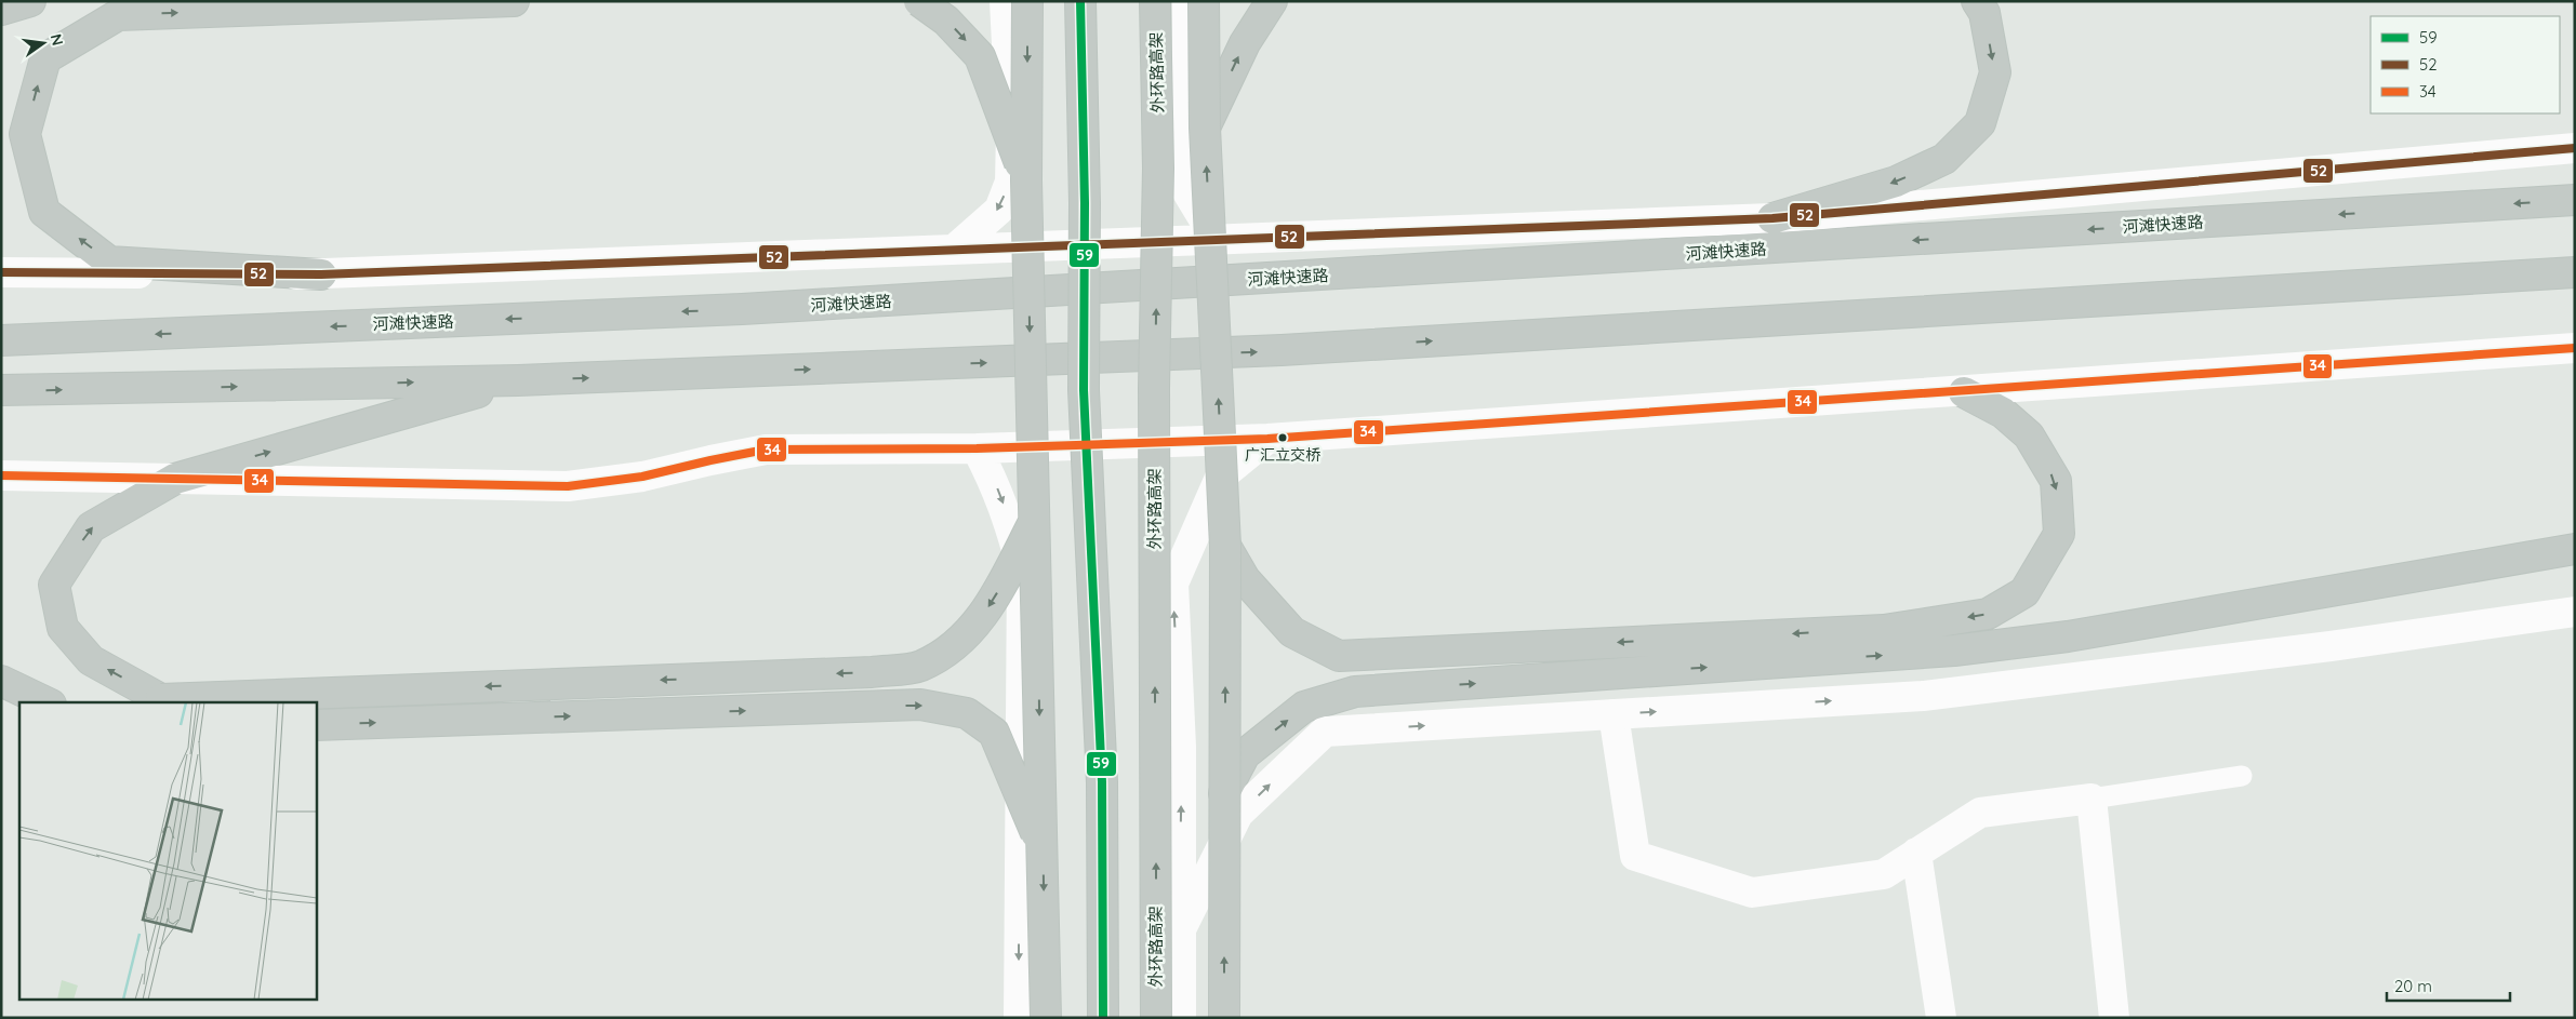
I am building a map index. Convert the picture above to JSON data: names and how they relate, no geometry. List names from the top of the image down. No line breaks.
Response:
{"streets":{"highway":["外环路高架","河滩快速路"]},"places":["广汇立交桥"],"lines":["transit line 59","transit line 52","transit line 34"],"legend":["59","52","34"],"scale_bar":"20 m","north":"right"}
